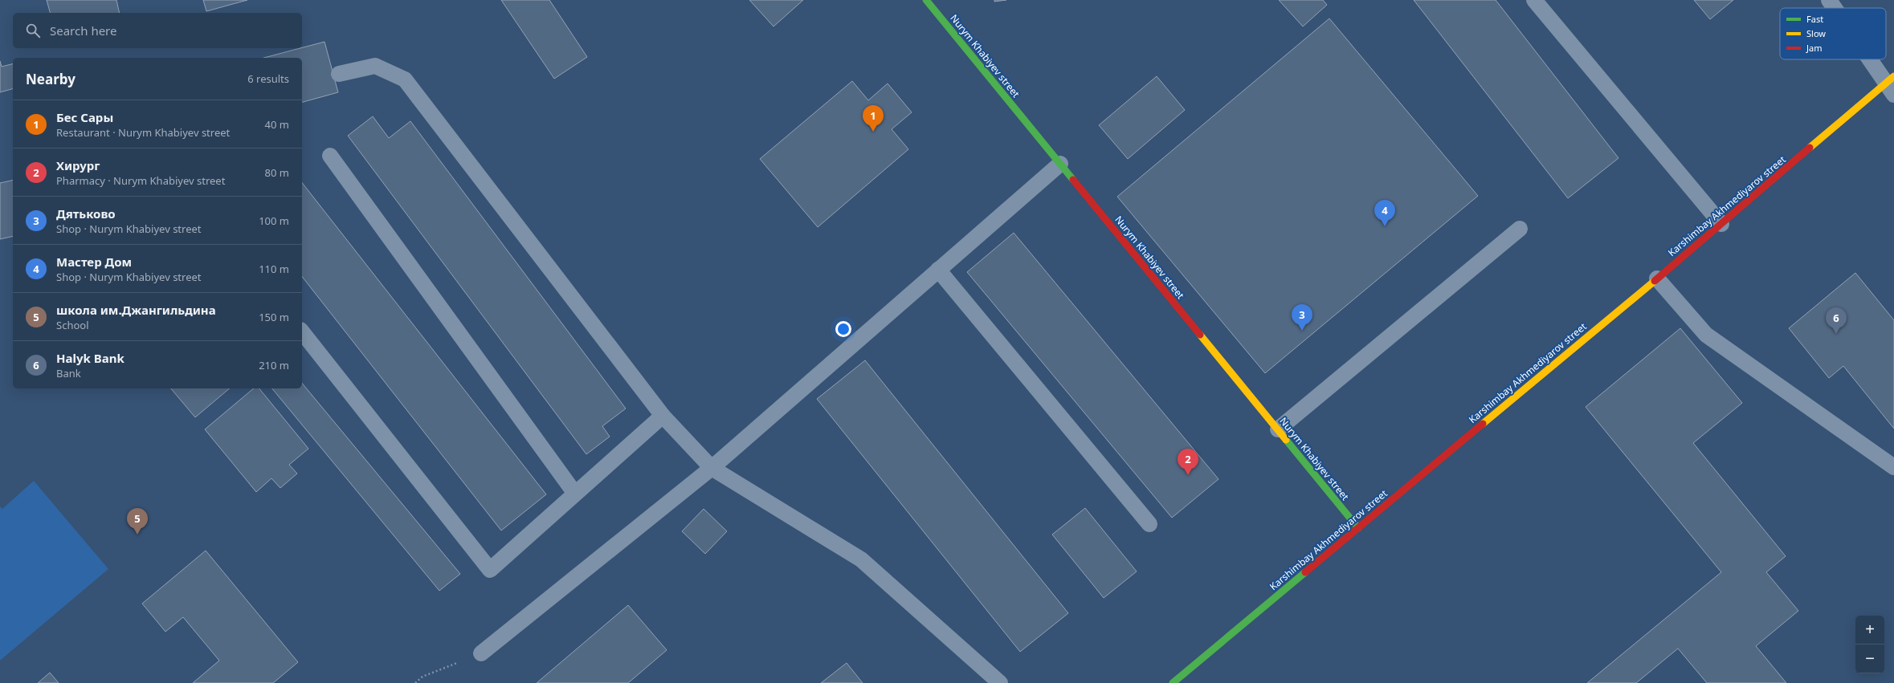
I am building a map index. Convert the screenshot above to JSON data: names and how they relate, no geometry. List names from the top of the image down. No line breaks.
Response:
{"streets":{"main road":["Nurym Khabiyev street","Karshimbay Akhmediyarov street"]},"crossings":[["Nurym Khabiyev street","Karshimbay Akhmediyarov street"]],"legend":["Fast","Slow","Jam"],"page":{"search":"Search here","heading":["Nearby","6 results"],"list":[{"mark":"1","name":"Бес Сары","note":"Restaurant · Nurym Khabiyev street","value":"40 m"},{"mark":"2","name":"Хирург","note":"Pharmacy · Nurym Khabiyev street","value":"80 m"},{"mark":"3","name":"Дятьково","note":"Shop · Nurym Khabiyev street","value":"100 m"},{"mark":"4","name":"Мастер Дом","note":"Shop · Nurym Khabiyev street","value":"110 m"},{"mark":"5","name":"школа им.Джангильдина","note":"School","value":"150 m"},{"mark":"6","name":"Halyk Bank","note":"Bank","value":"210 m"}],"pins":["1","4","3","6","2","5"],"map_buttons":["+","−"]}}
